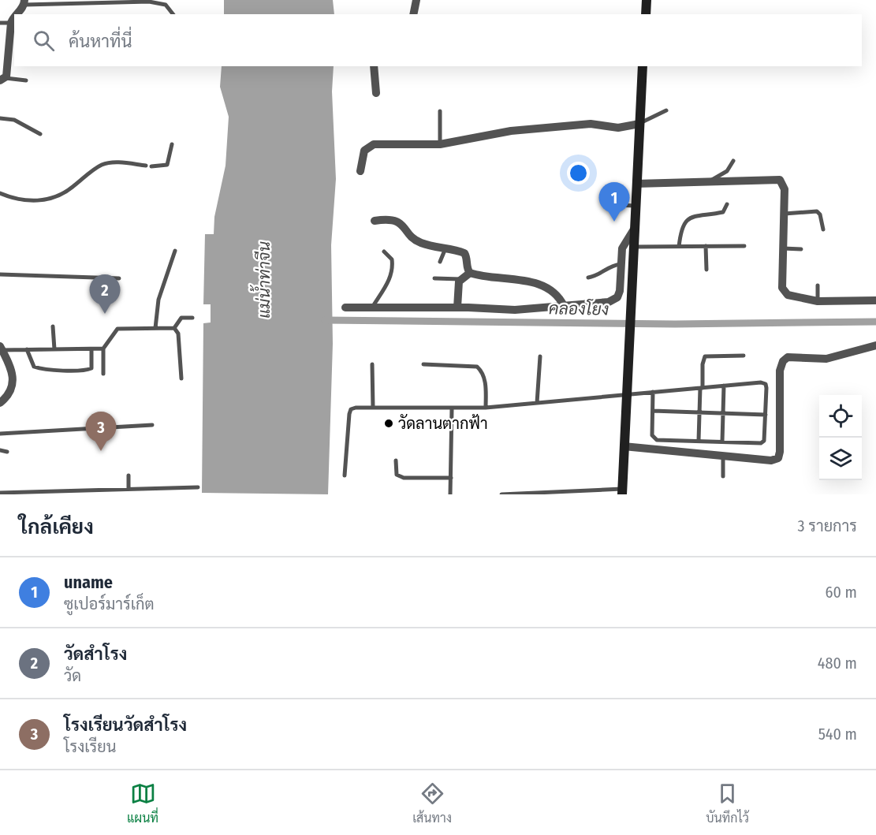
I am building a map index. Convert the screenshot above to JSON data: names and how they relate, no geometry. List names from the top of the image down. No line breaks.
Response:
{"water":["แม่น้ำท่าจีน","คลองโยง"],"places":["วัดลานตากฟ้า"],"page":{"search":"ค้นหาที่นี่","pins":["1","2","3"],"heading":["ใกล้เคียง","3 รายการ"],"list":[{"mark":"1","name":"uname","note":"ซูเปอร์มาร์เก็ต","value":"60 m"},{"mark":"2","name":"วัดสำโรง","note":"วัด","value":"480 m"},{"mark":"3","name":"โรงเรียนวัดสำโรง","note":"โรงเรียน","value":"540 m"}],"nav":["แผนที่","เส้นทาง","บันทึกไว้"]}}
